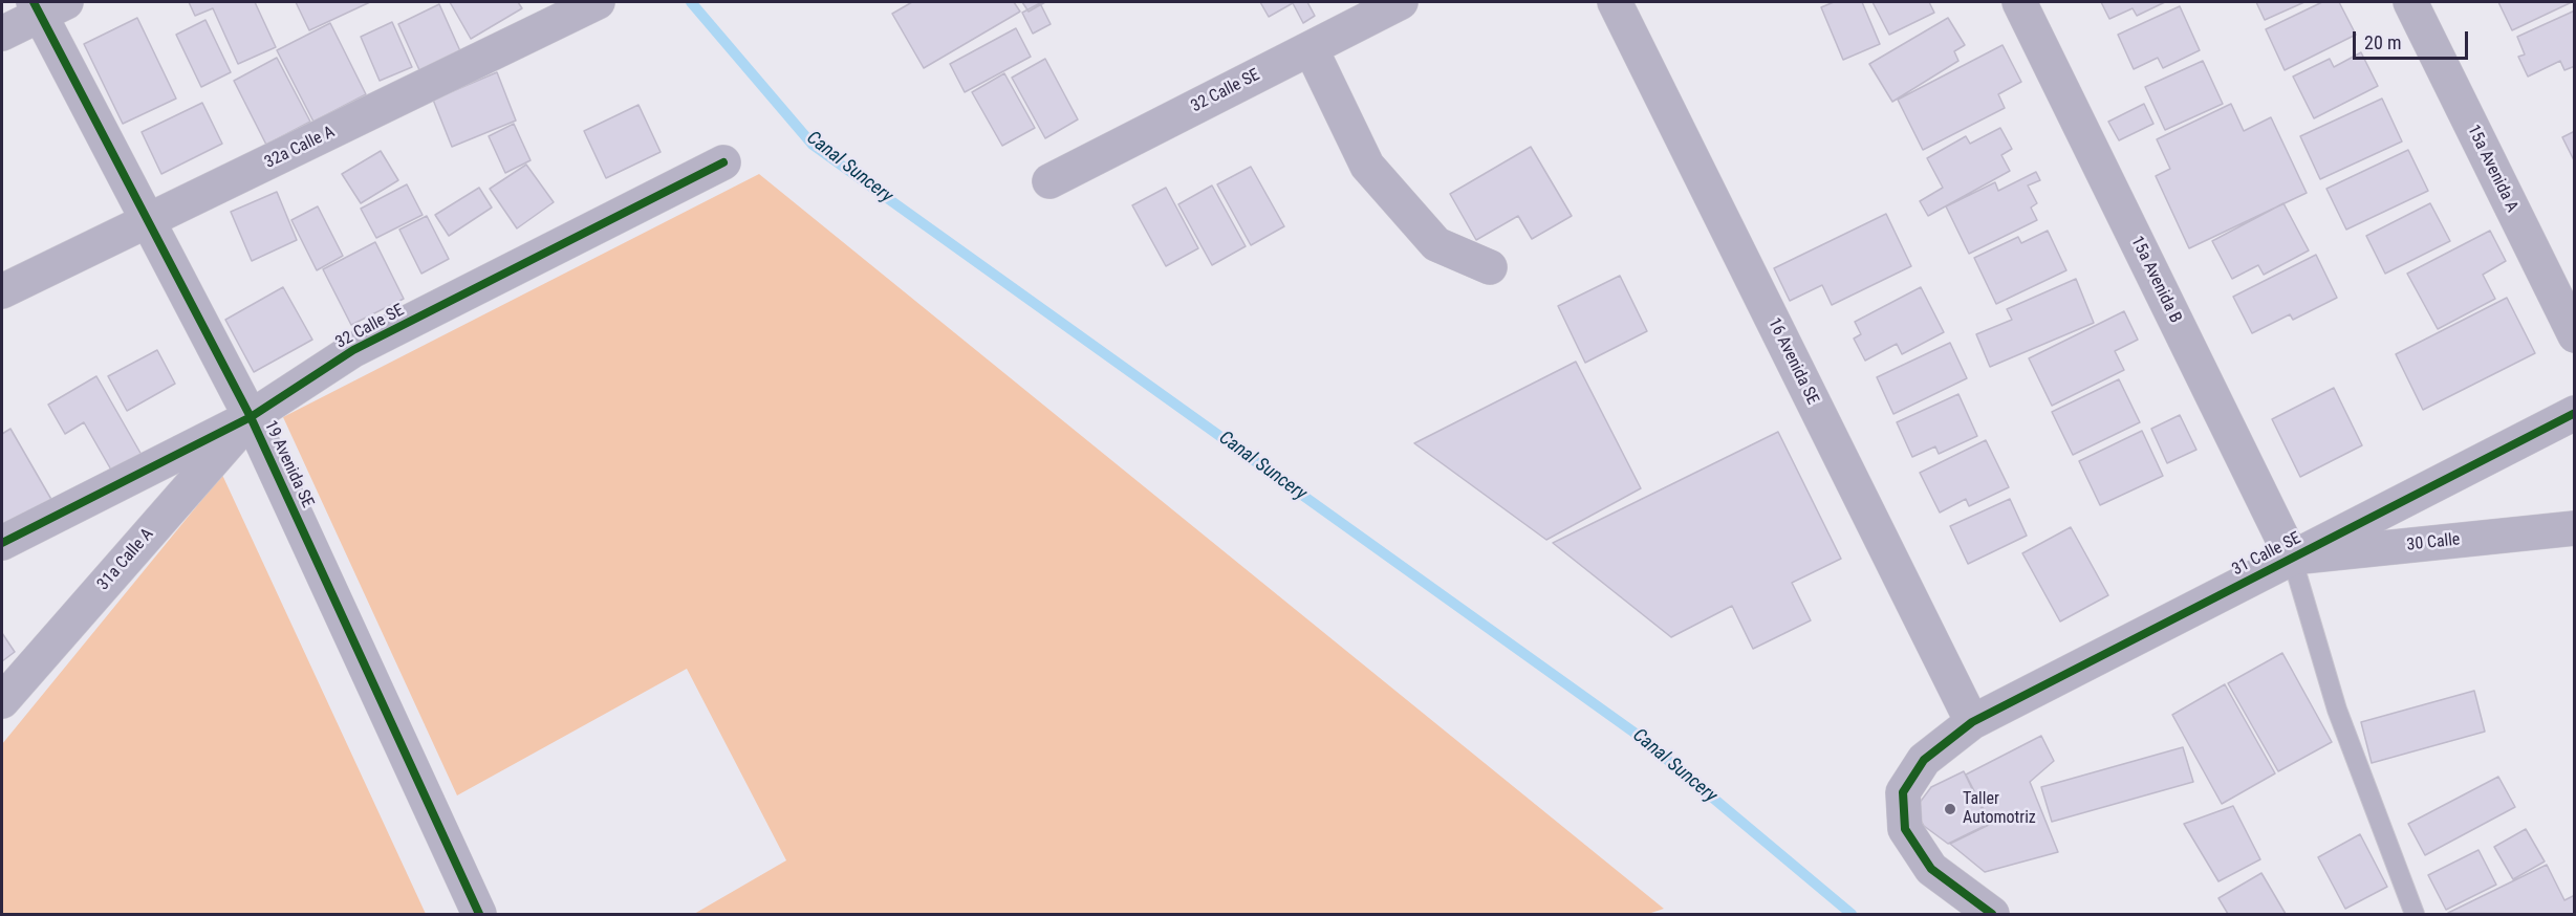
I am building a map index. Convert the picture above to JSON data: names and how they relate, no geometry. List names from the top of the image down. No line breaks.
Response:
{"streets":{"street":["32 Calle SE","32a Calle A","15a Avenida A","15a Avenida B","16 Avenida SE","19 Avenida SE","30 Calle","31 Calle SE","31a Calle A"]},"crossings":[["32 Calle SE","19 Avenida SE"],["32 Calle SE","31a Calle A"],["32a Calle A","19 Avenida SE"],["15a Avenida B","30 Calle"],["15a Avenida B","31 Calle SE"],["16 Avenida SE","31 Calle SE"],["19 Avenida SE","31a Calle A"],["30 Calle","31 Calle SE"]],"water":["Canal Suncery"],"places":["Taller Automotriz"],"scale_bar":"20 m"}
